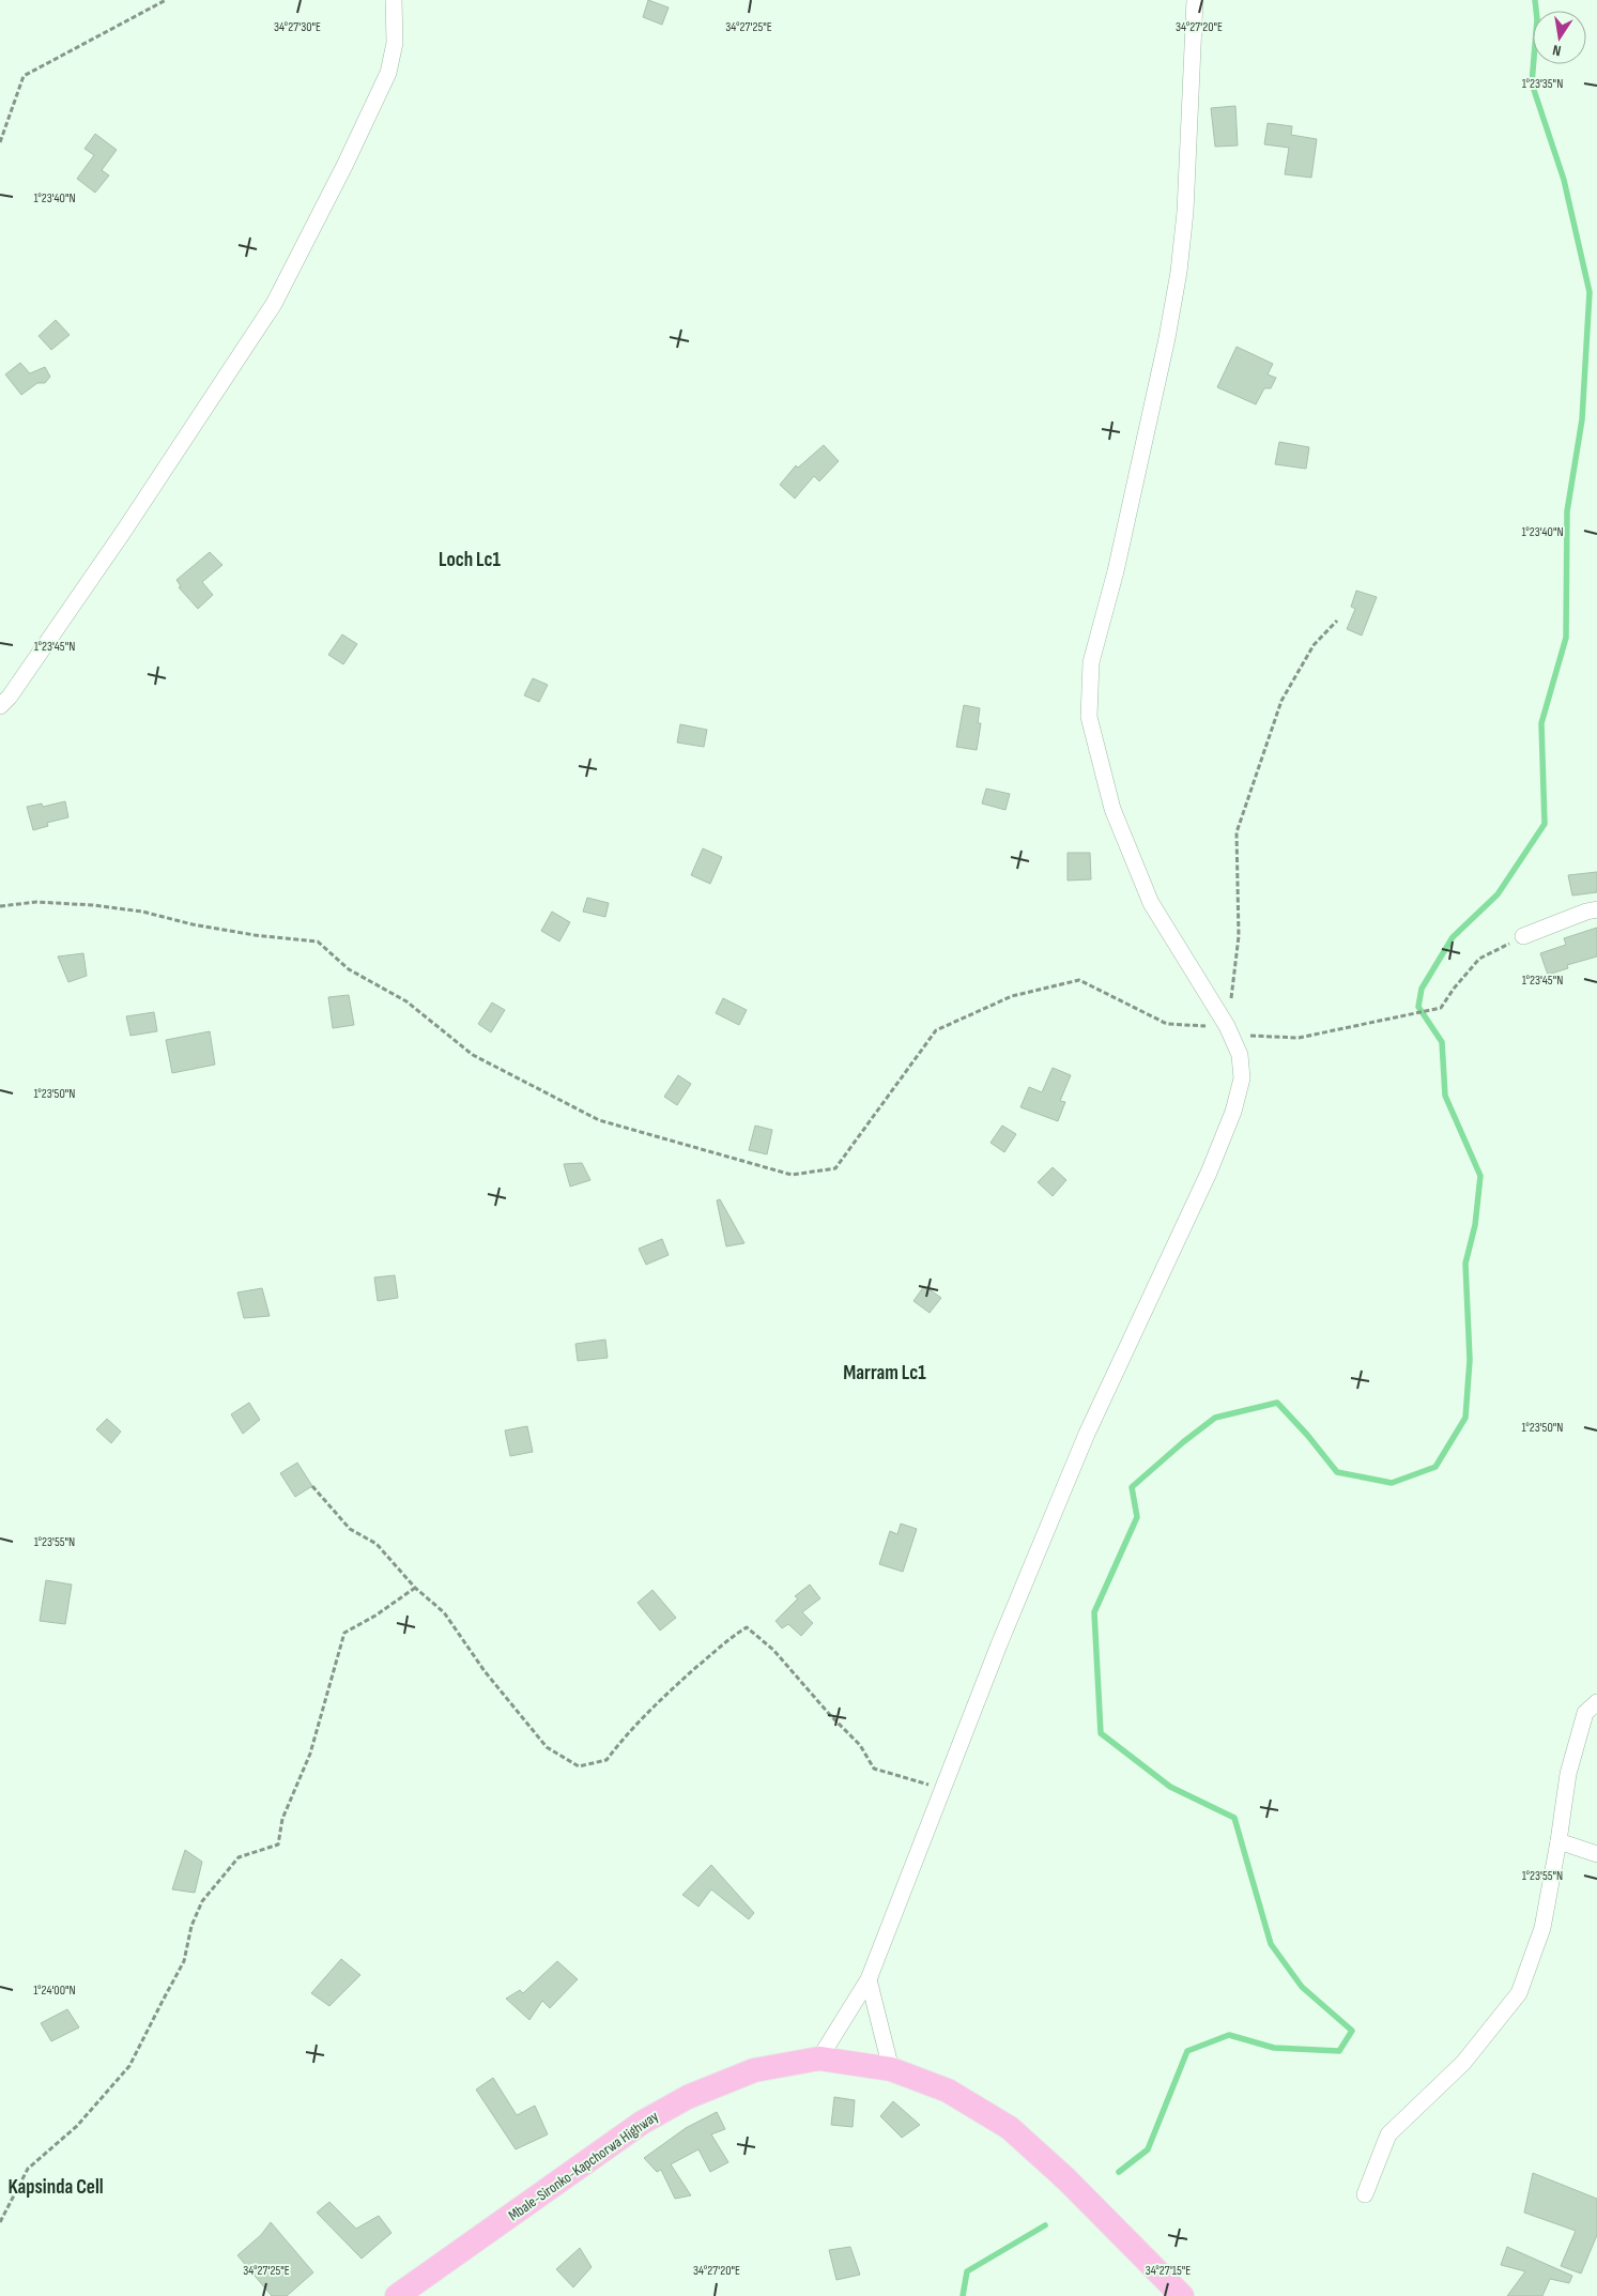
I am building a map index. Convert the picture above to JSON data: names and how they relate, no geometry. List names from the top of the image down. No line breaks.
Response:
{"streets":{"main road":["Mbale-Sironko-Kapchorwa Highway"]},"districts":["Loch Lc1","Marram Lc1","Kapsinda Cell"],"north":"bottom","coordinates":["34°27'30\"E","34°27'25\"E","34°27'20\"E","1°23'35\"N","1°23'40\"N","1°23'45\"N","1°23'50\"N","1°23'55\"N","1°24'00\"N","34°27'15\"E"]}
